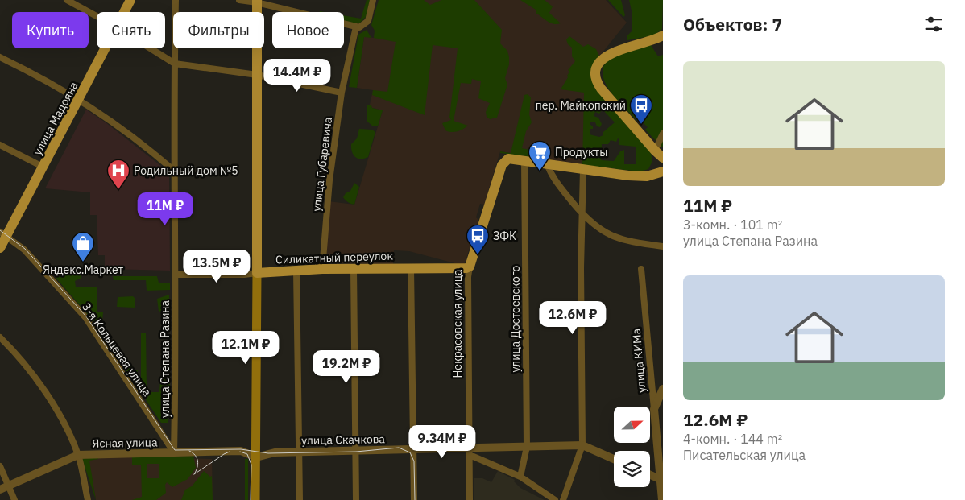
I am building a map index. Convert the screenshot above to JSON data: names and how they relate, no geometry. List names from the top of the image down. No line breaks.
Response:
{"streets":{"main road":["улица Мадояна","Силикатный переулок","Некрасовская улица"],"street":["улица Губаревича","улица Достоевского","3-я Кольцевая улица","улица Степана Разина","улица КИМа","улица Скачкова","Ясная улица"]},"crossings":[["улица Мадояна","3-я Кольцевая улица"],["улица Губаревича","Силикатный переулок"],["Силикатный переулок","Некрасовская улица"],["Силикатный переулок","улица Степана Разина"],["улица Достоевского","Некрасовская улица"],["улица Достоевского","улица Скачкова"],["Некрасовская улица","улица Скачкова"],["3-я Кольцевая улица","улица Степана Разина"],["3-я Кольцевая улица","Ясная улица"],["улица Степана Разина","Ясная улица"],["улица Скачкова","Ясная улица"]],"places":{"bus stop":["пер. Майкопский","ЗФК"],"supermarket":["Продукты"],"hospital":["Родильный дом №5"],"shop":["Яндекс.Маркет"]},"north":"right","page":{"heading":"Объектов: 7","chip":["Купить","Снять","Фильтры","Новое"],"list":[{"name":"11M ₽","note":"3-комн. · 101 m² · улица Степана Разина"},{"name":"12.6M ₽","note":"4-комн. · 144 m² · Писательская улица"}],"price":["14.4M ₽","11M ₽","13.5M ₽","12.6M ₽","12.1M ₽","19.2M ₽","9.34M ₽"]}}
